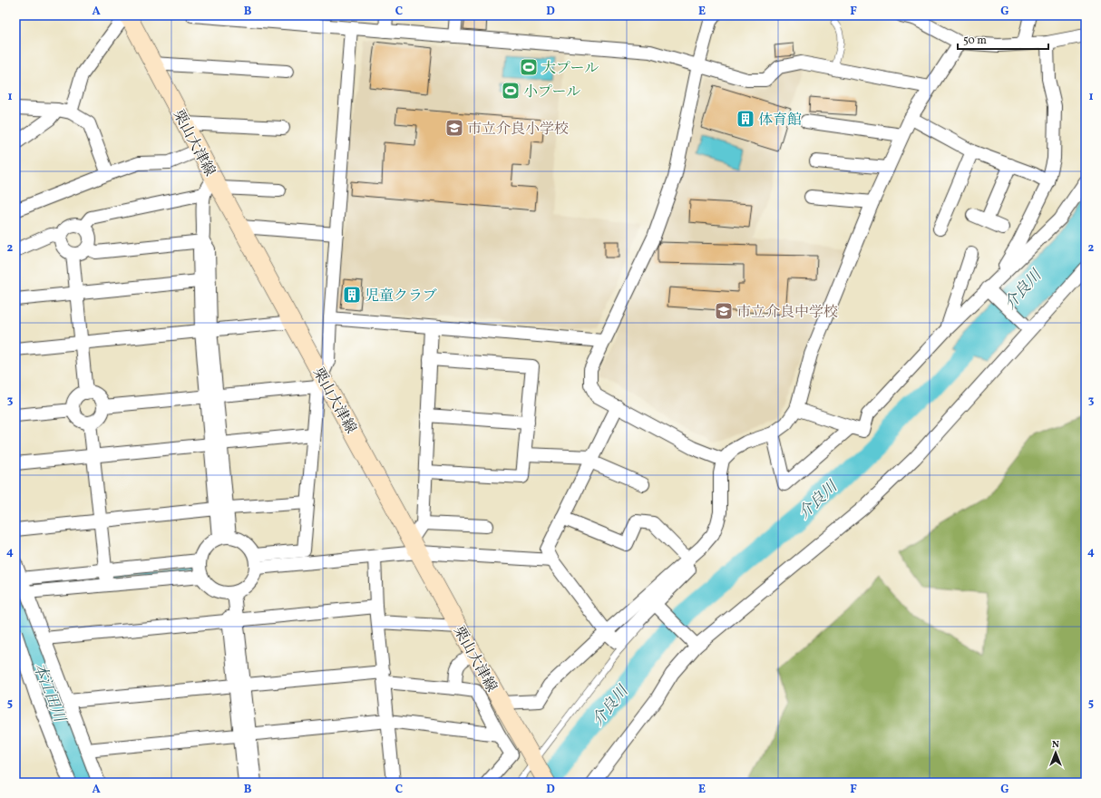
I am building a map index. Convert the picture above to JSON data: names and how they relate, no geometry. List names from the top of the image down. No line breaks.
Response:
{"streets":{"main road":["栗山大津線"]},"water":["介良川","本江田川"],"places":{"sports":["大プール","小プール"],"building":["体育館","児童クラブ"],"school or university":["市立介良小学校","市立介良中学校"]},"scale_bar":"50 m","north":"top","grid":{"columns":["A","B","C","D","E","F","G"],"rows":["1","2","3","4","5"]}}
